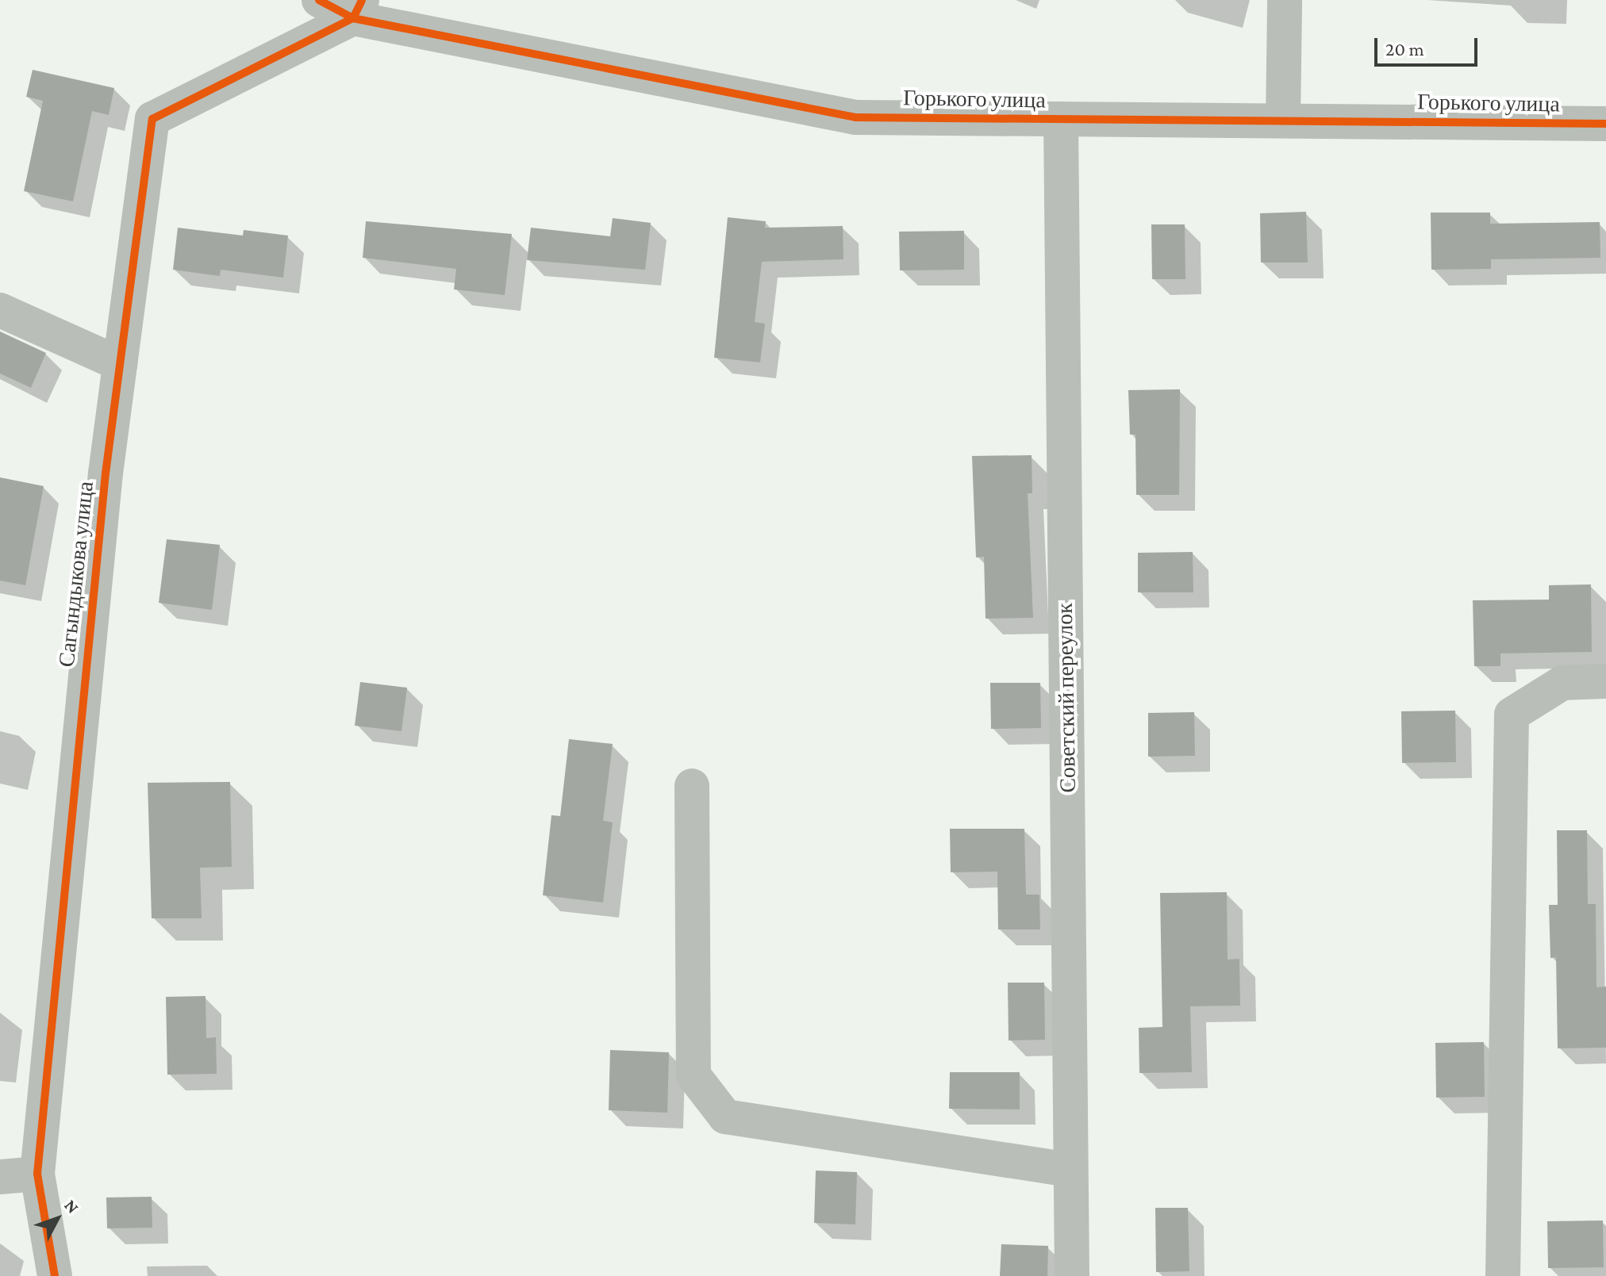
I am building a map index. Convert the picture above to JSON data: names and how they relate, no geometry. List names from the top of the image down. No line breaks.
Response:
{"streets":{"street":["Горького улица","Сагындыкова улица","Советский переулок"]},"crossings":[["Горького улица","Сагындыкова улица"],["Горького улица","Советский переулок"]],"scale_bar":"20 m","north":"top right"}
